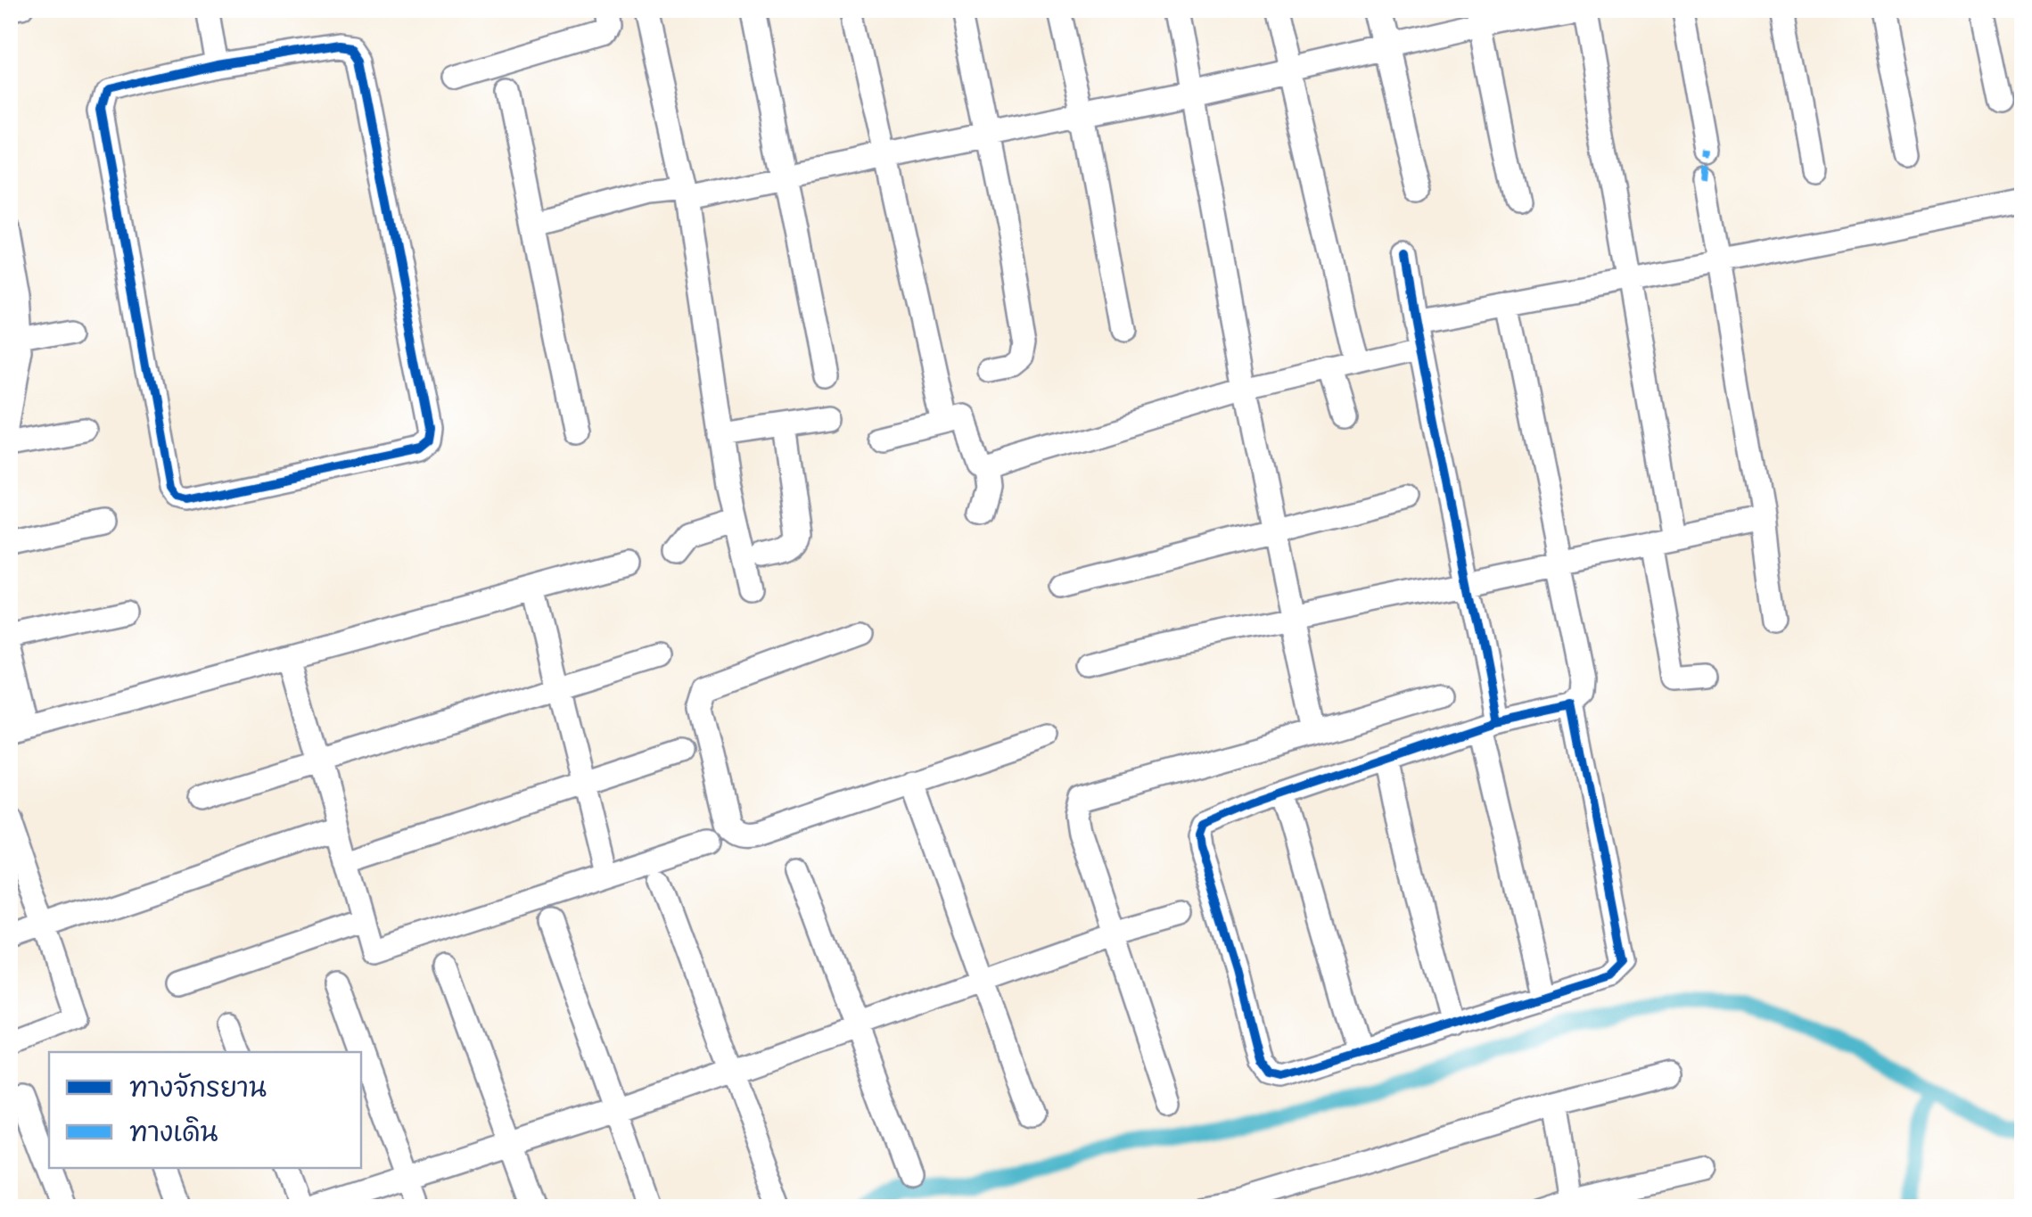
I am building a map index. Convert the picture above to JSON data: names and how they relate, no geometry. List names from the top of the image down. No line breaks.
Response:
{"legend":["ทางจักรยาน","ทางเดิน"]}
